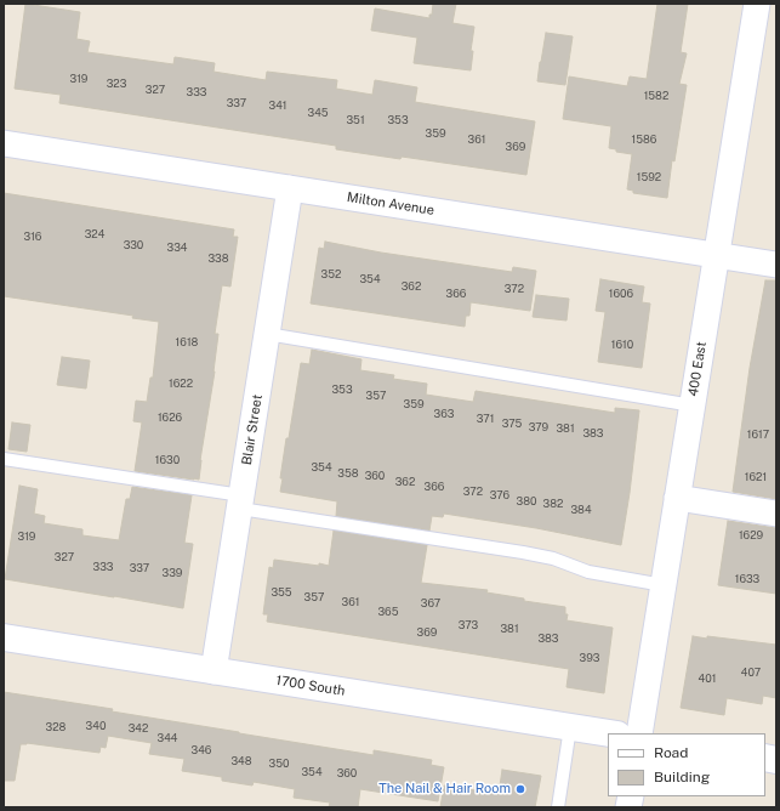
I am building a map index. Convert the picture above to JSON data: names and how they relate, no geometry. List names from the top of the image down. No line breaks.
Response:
{"streets":{"street":["Milton Avenue","400 East","Blair Street","1700 South"]},"crossings":[["Milton Avenue","400 East"],["Milton Avenue","Blair Street"],["Blair Street","1700 South"]],"places":["The Nail & Hair Room"],"house_numbers":["319","323","327","333","1582","337","341","345","351","353","359","361","1586","369","1592","324","316","330","334","338","352","354","362","372","366","1606","1618","1610","1622","353","357","359","363","1626","371","375","379","381","383","1617","1630","354","358","360","1621","362","366","372","376","380","382","384","1629","319","327","333","337","339","1633","355","357","361","367","365","373","381","369","383","393","407","401","340","328","342","344","346","348","350","354","360"],"legend":["Road","Building"]}
